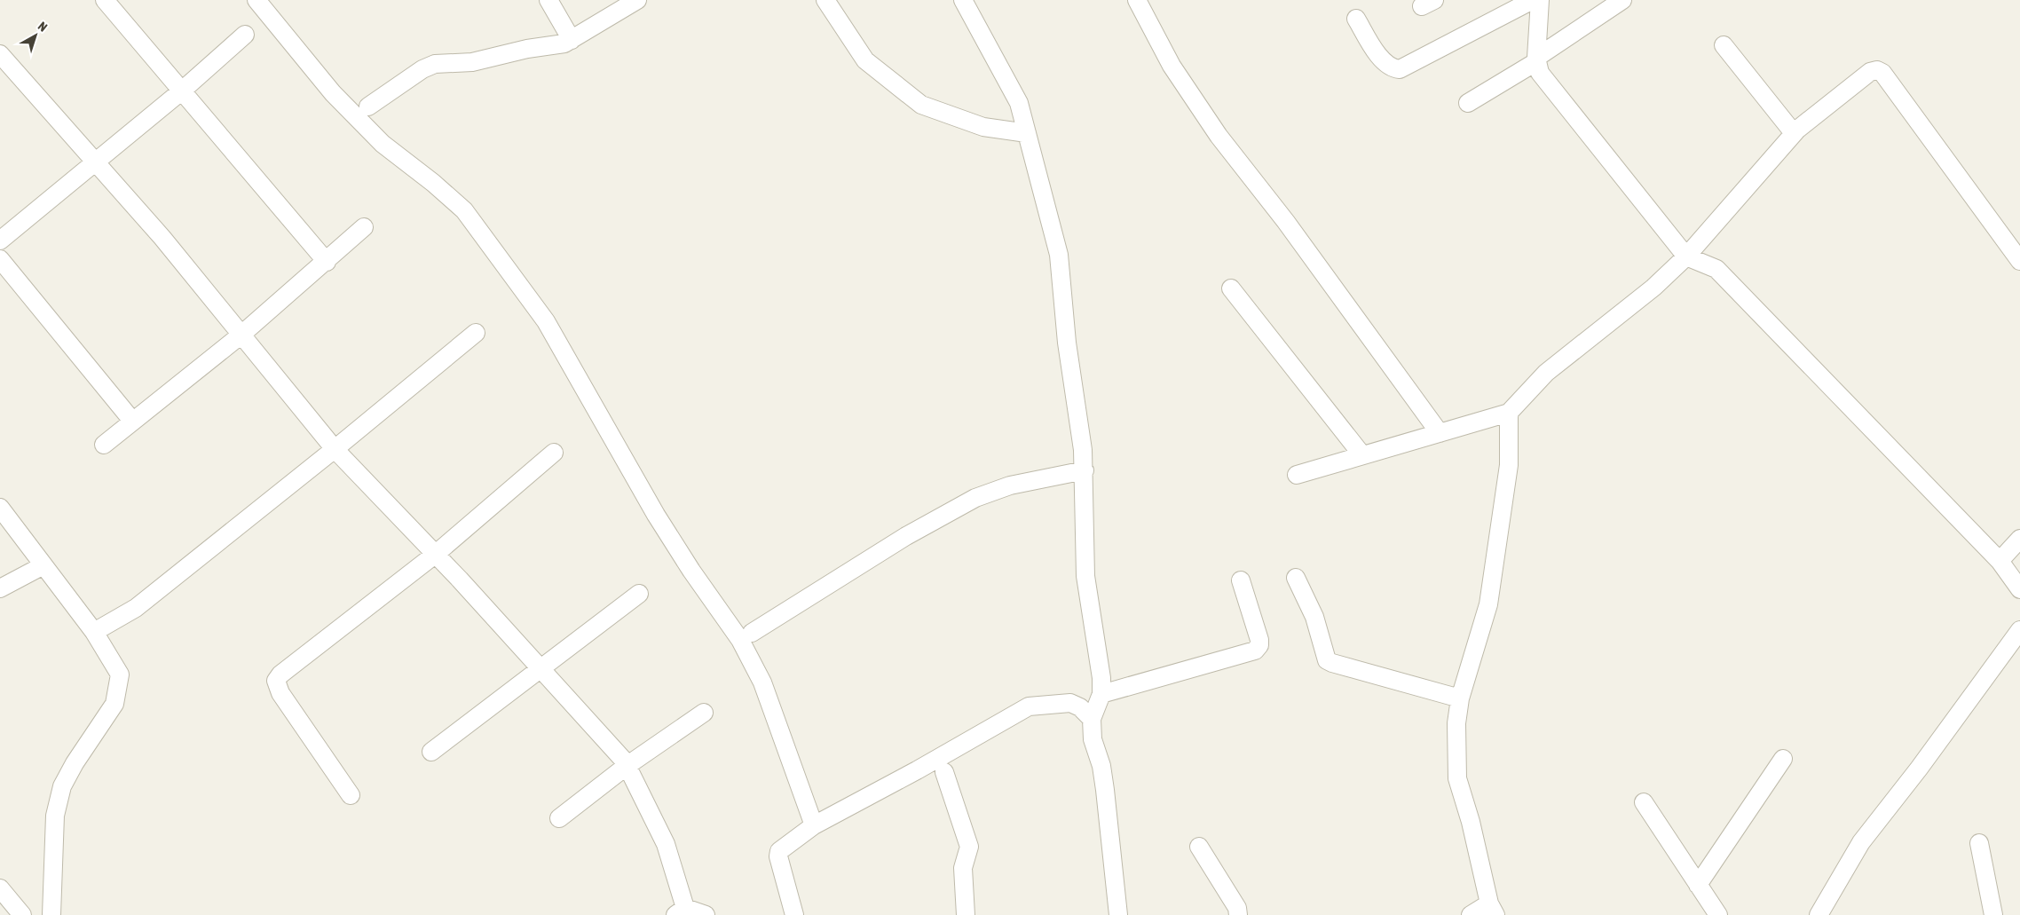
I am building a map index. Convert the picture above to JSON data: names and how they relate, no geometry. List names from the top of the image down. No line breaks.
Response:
{"north":"top right"}
